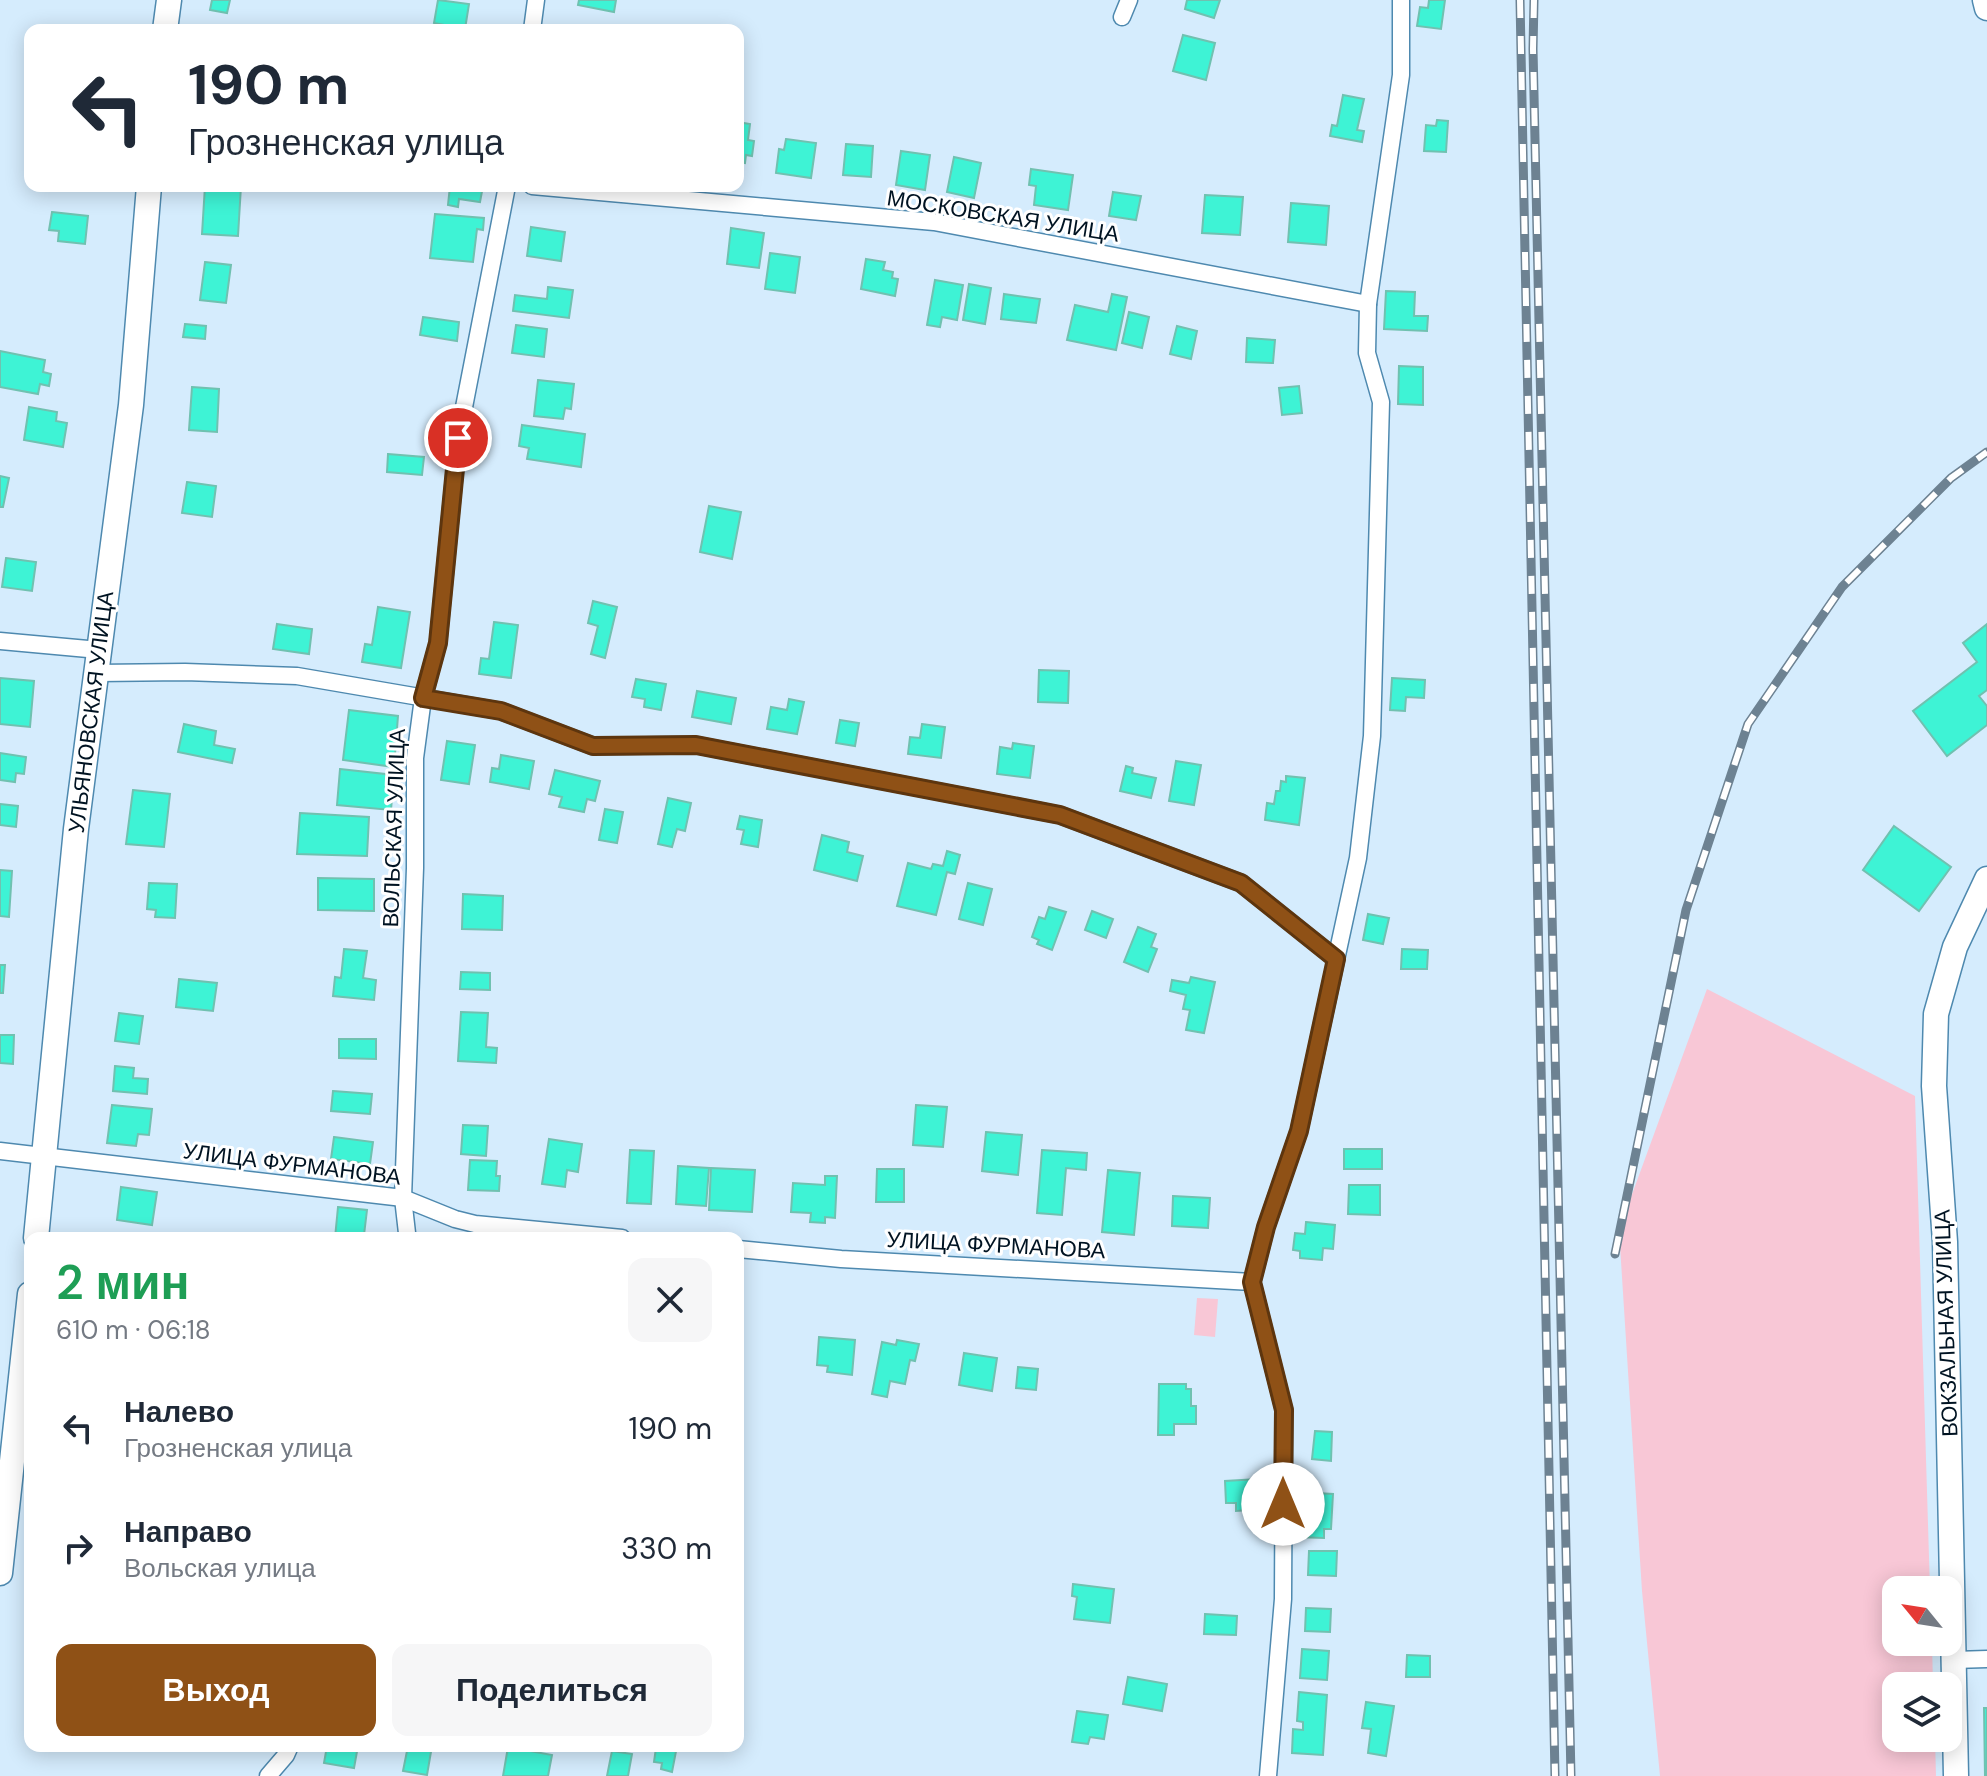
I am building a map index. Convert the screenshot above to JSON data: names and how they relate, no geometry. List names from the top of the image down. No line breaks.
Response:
{"streets":{"street":["МОСКОВСКАЯ УЛИЦА","УЛЬЯНОВСКАЯ УЛИЦА","ВОЛЬСКАЯ УЛИЦА","УЛИЦА ФУРМАНОВА","ВОКЗАЛЬНАЯ УЛИЦА"]},"crossings":[["УЛЬЯНОВСКАЯ УЛИЦА","УЛИЦА ФУРМАНОВА"],["ВОЛЬСКАЯ УЛИЦА","УЛИЦА ФУРМАНОВА"]],"north":"top left","page":{"turn":["190 m","Грозненская улица"],"heading":["2 мин","610 m · 06:18"],"list":[{"name":"Налево","note":"Грозненская улица","value":"190 m"},{"name":"Направо","note":"Вольская улица","value":"330 m"}],"buttons":["Выход","Поделиться"]}}
